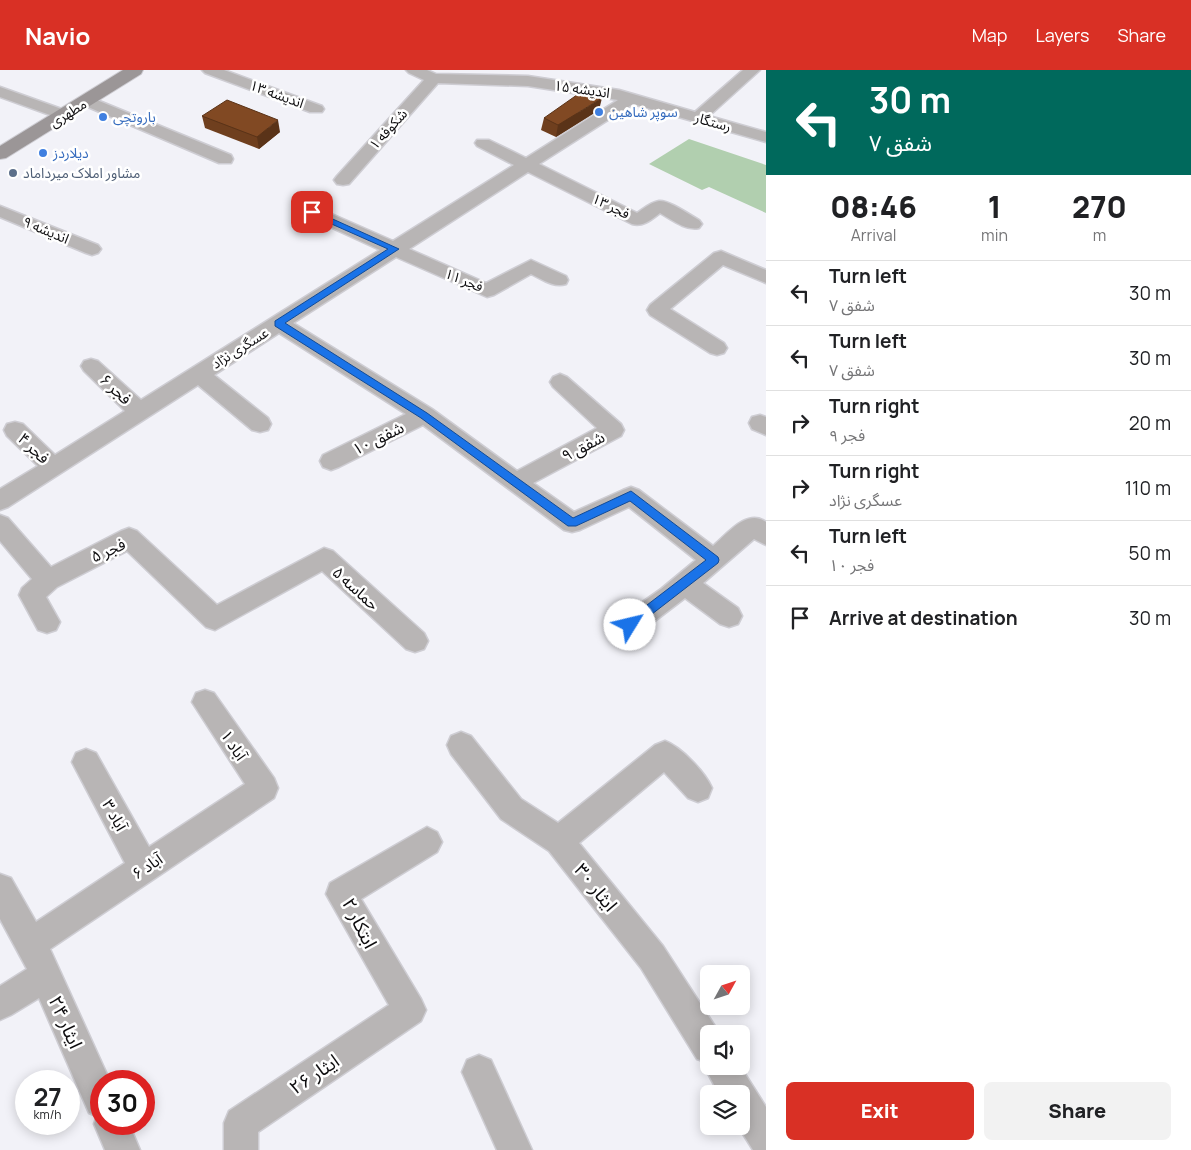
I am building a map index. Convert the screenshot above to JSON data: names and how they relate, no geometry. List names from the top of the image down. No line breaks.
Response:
{"streets":{"main road":["مطهری"],"street":["اندیشه ۱۵","اندیشه ١٣","رستگار","شکوفه ۱","فجر ۱۳","اندیشه ۹","فجر ۱۱","عسگری نژاد","فجر ۶","شفق ۱۰","شفق ۹","فجر ۴","فجر ۵","حماسه ۵","آباد ۱","آباد ۳","آباد ۶","ایثار ۳۰","ابتکار ۲","ایثار ۲۴","ایثار ۲۶"]},"crossings":[["اندیشه ۱۵","رستگار"],["اندیشه ۱۵","شکوفه ۱"],["اندیشه ۱۵","عسگری نژاد"],["رستگار","عسگری نژاد"],["فجر ۱۳","عسگری نژاد"],["فجر ۱۱","عسگری نژاد"],["عسگری نژاد","فجر ۶"],["عسگری نژاد","فجر ۴"],["فجر ۵","حماسه ۵"],["آباد ۱","آباد ۶"],["آباد ۳","آباد ۶"],["آباد ۶","ایثار ۲۴"],["ابتکار ۲","ایثار ۲۶"]],"places":["سوپر شاهین","باروتچی","دیلاردز","مشاور املاک میرداماد"],"north":"top right","page":{"header":"Navio","nav":["Map","Layers","Share"],"turn":["30 m","شفق ۷"],"eta":["08:46","Arrival","1","min","270","m"],"list":[{"name":"Turn left","note":"شفق ۷","value":"30 m"},{"name":"Turn left","note":"شفق ۷","value":"30 m"},{"name":"Turn right","note":"فجر ۹","value":"20 m"},{"name":"Turn right","note":"عسگری نژاد","value":"110 m"},{"name":"Turn left","note":"فجر ۱۰","value":"50 m"},{"name":"Arrive at destination","value":"30 m"}],"speed":"27 km/h","limit":"30","buttons":["Exit","Share"]}}
